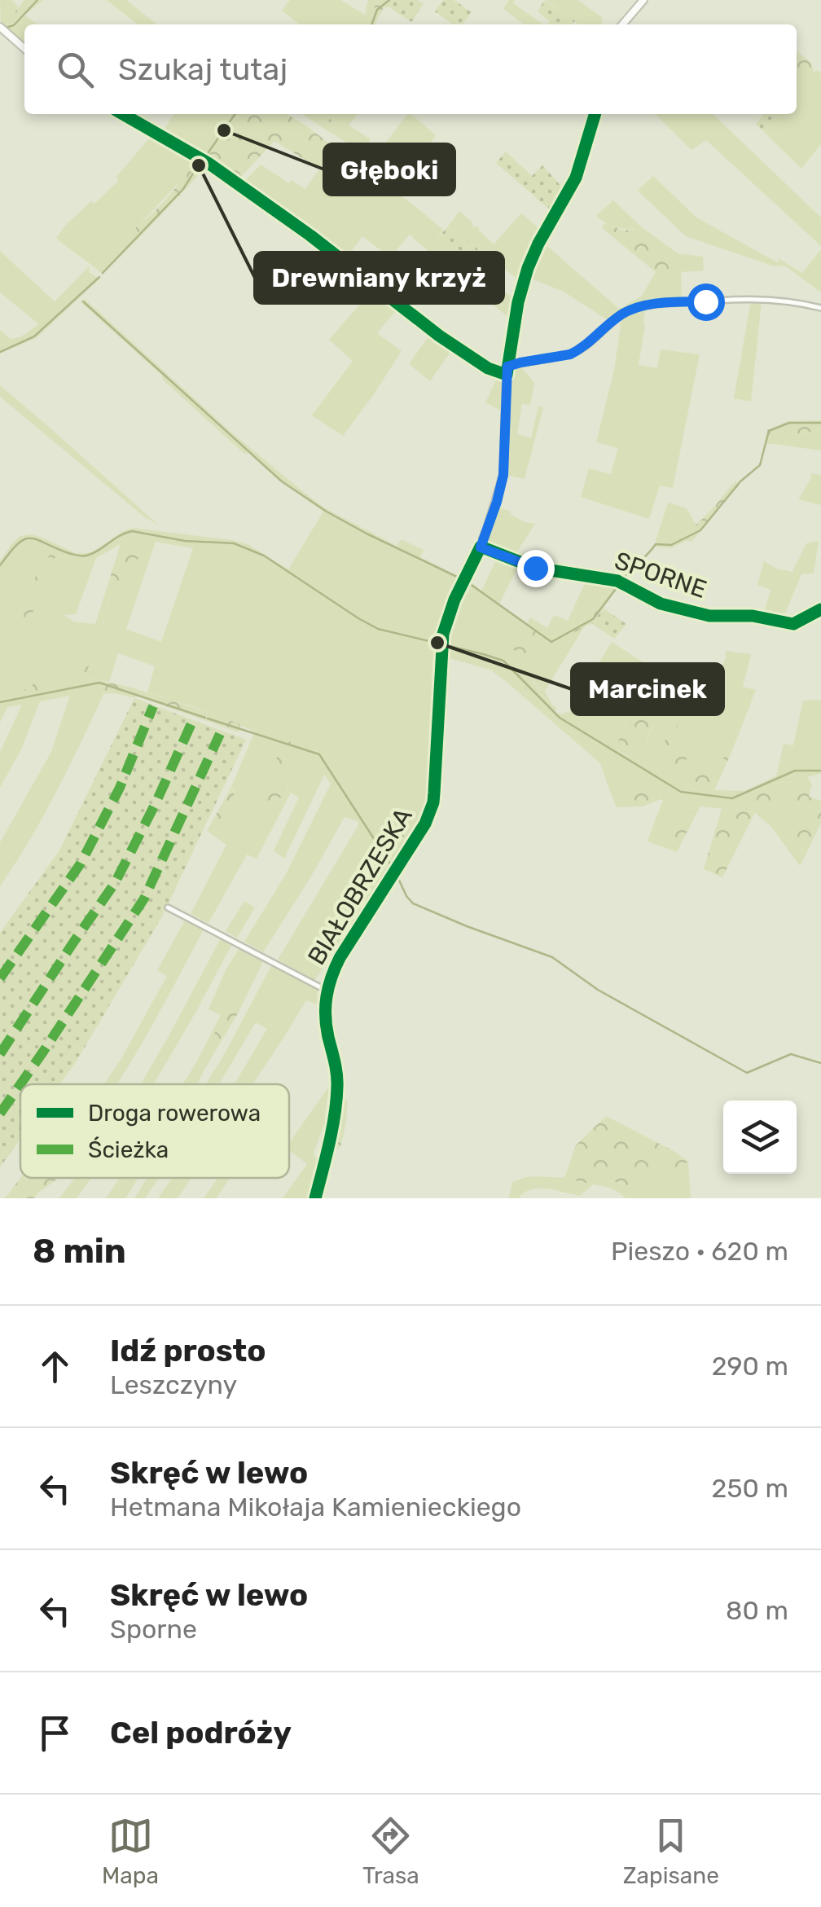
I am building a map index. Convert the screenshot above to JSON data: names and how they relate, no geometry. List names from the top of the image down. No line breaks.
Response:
{"streets":{"street":["SPORNE","BIAŁOBRZESKA"]},"crossings":[["SPORNE","BIAŁOBRZESKA"]],"places":["Głęboki","Drewniany krzyż","Marcinek"],"legend":["Droga rowerowa","Ścieżka"],"page":{"search":"Szukaj tutaj","heading":["8 min","Pieszo · 620 m"],"list":[["Idź prosto","Leszczyny","290 m"],["Skręć w lewo","Hetmana Mikołaja Kamienieckiego","250 m"],["Skręć w lewo","Sporne","80 m"],"Cel podróży"],"nav":["Mapa","Trasa","Zapisane"]}}
